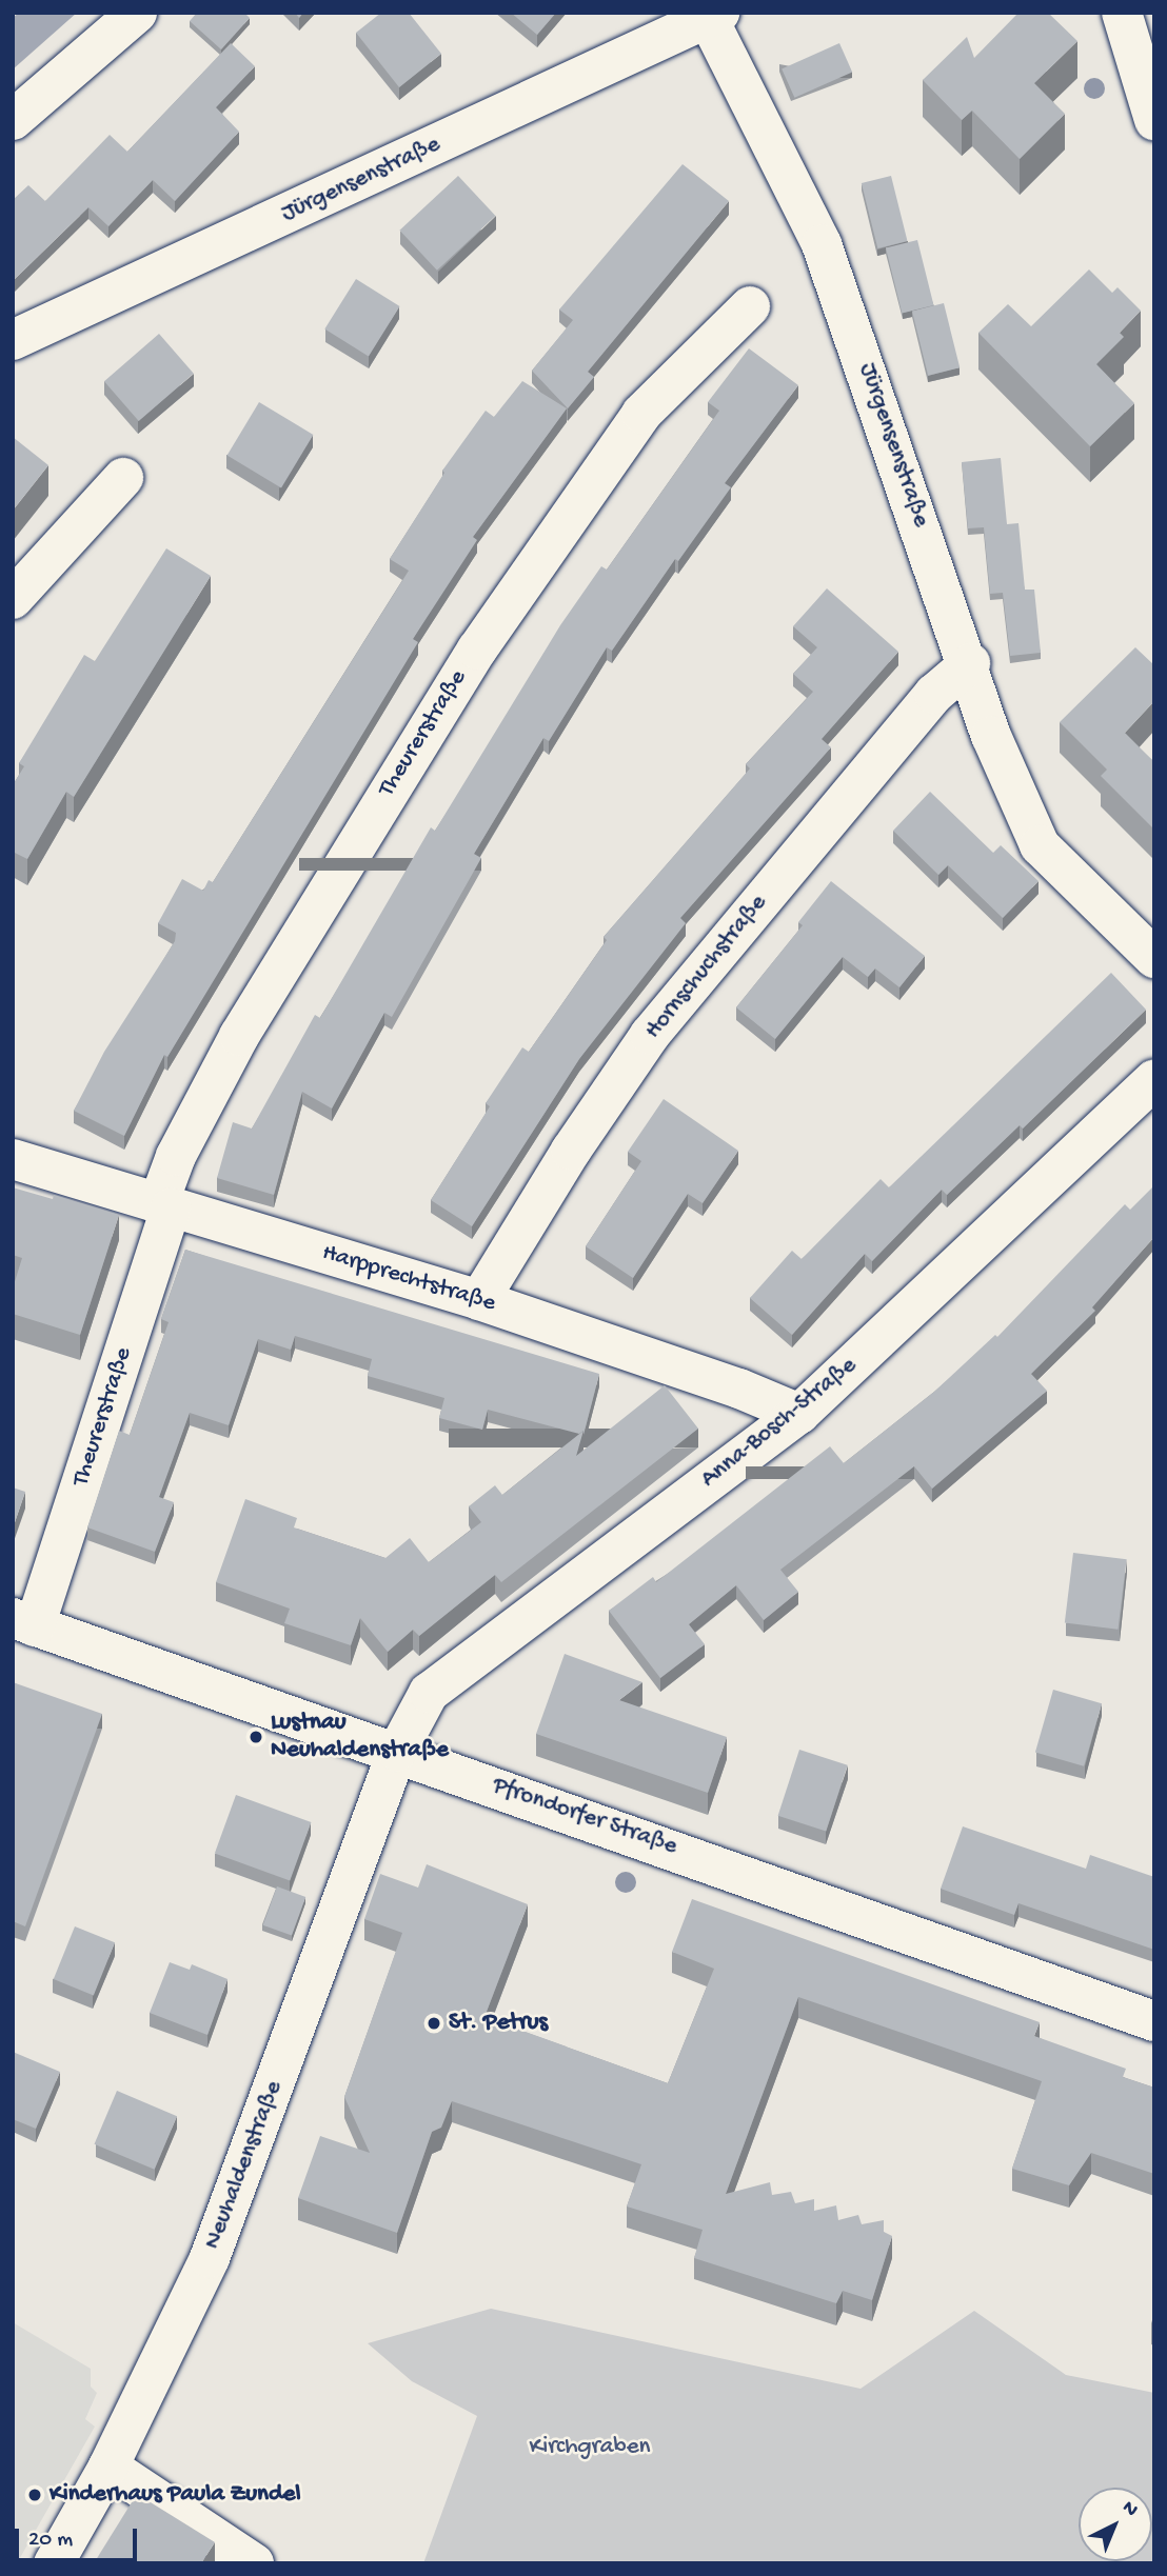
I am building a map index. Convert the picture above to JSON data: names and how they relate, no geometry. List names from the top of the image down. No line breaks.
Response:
{"streets":{"street":["Jürgensenstraße","Theurerstraße","Hornschuchstraße","Harpprechtstraße","Anna-Bosch-Straße","Pfrondorfer Straße","Neuhaldenstraße"]},"crossings":[["Jürgensenstraße","Hornschuchstraße"],["Theurerstraße","Harpprechtstraße"],["Theurerstraße","Pfrondorfer Straße"],["Hornschuchstraße","Harpprechtstraße"],["Harpprechtstraße","Anna-Bosch-Straße"],["Anna-Bosch-Straße","Pfrondorfer Straße"],["Anna-Bosch-Straße","Neuhaldenstraße"],["Pfrondorfer Straße","Neuhaldenstraße"]],"parks":["Kirchgraben"],"places":["Lustnau Neuhaldenstraße","St. Petrus","Kinderhaus Paula Zundel"],"scale_bar":"20 m","north":"top right"}
